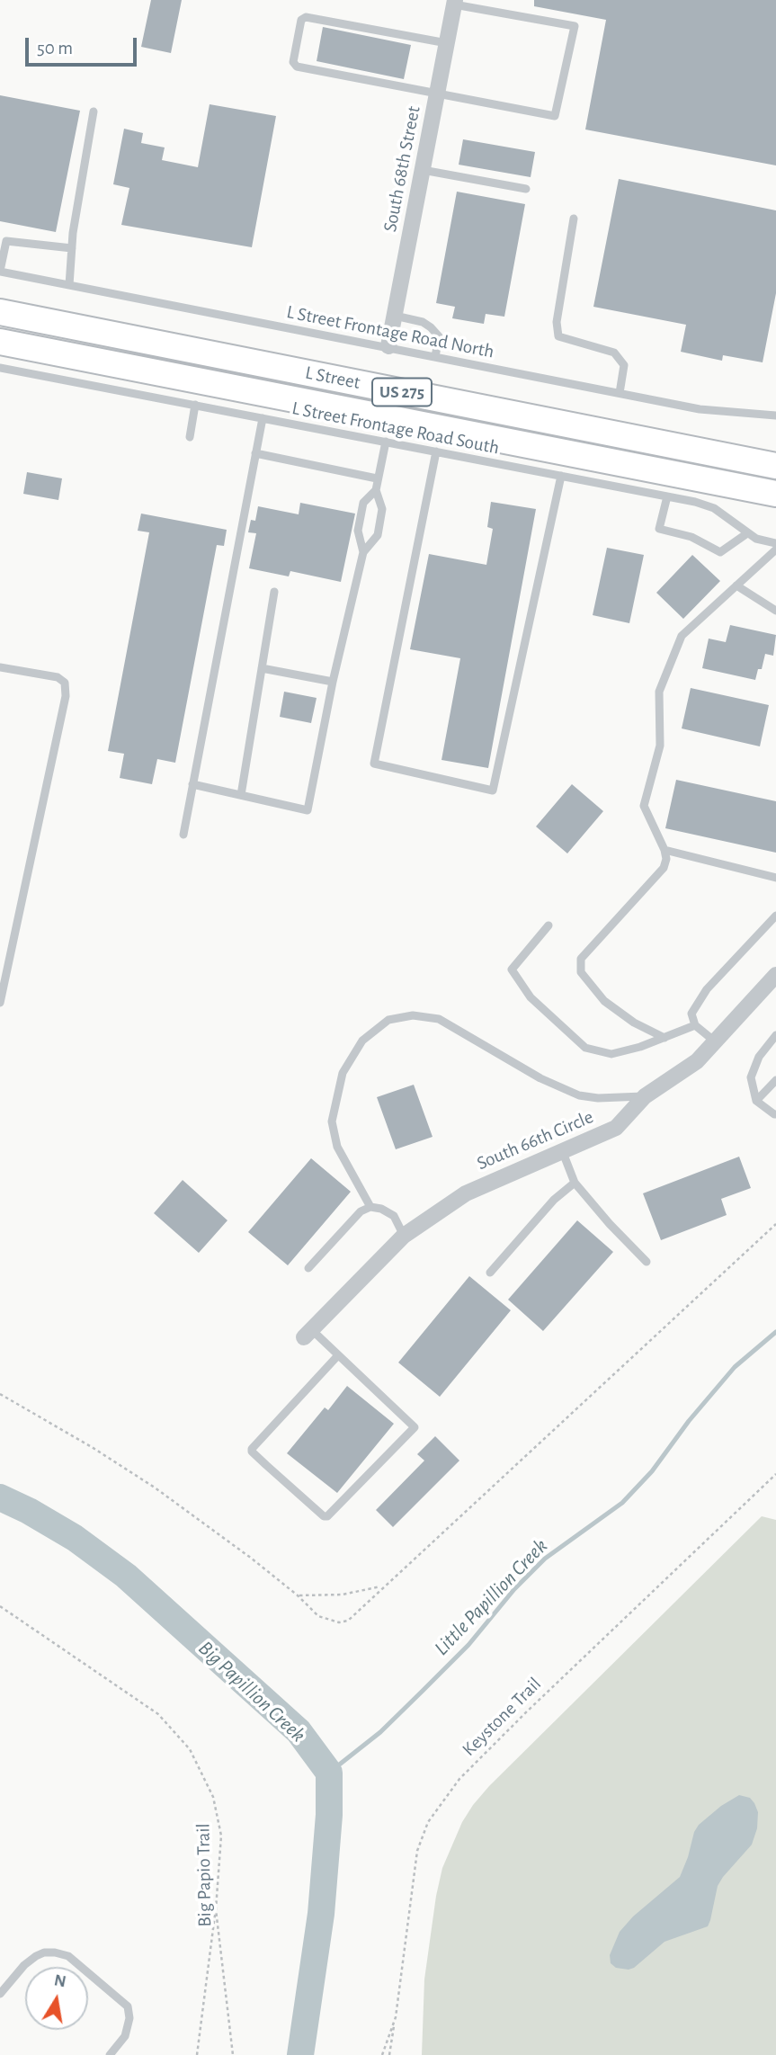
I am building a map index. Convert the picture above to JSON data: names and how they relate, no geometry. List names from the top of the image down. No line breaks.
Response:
{"streets":{"main road":["L Street","US 275"],"street":["South 68th Street","South 66th Circle"],"lane":["L Street Frontage Road North","L Street Frontage Road South"],"path":["Keystone Trail","Big Papio Trail"]},"crossings":[["South 68th Street","L Street Frontage Road North"]],"water":["Little Papillion Creek","Big Papillion Creek"],"scale_bar":"50 m","north":"top"}
